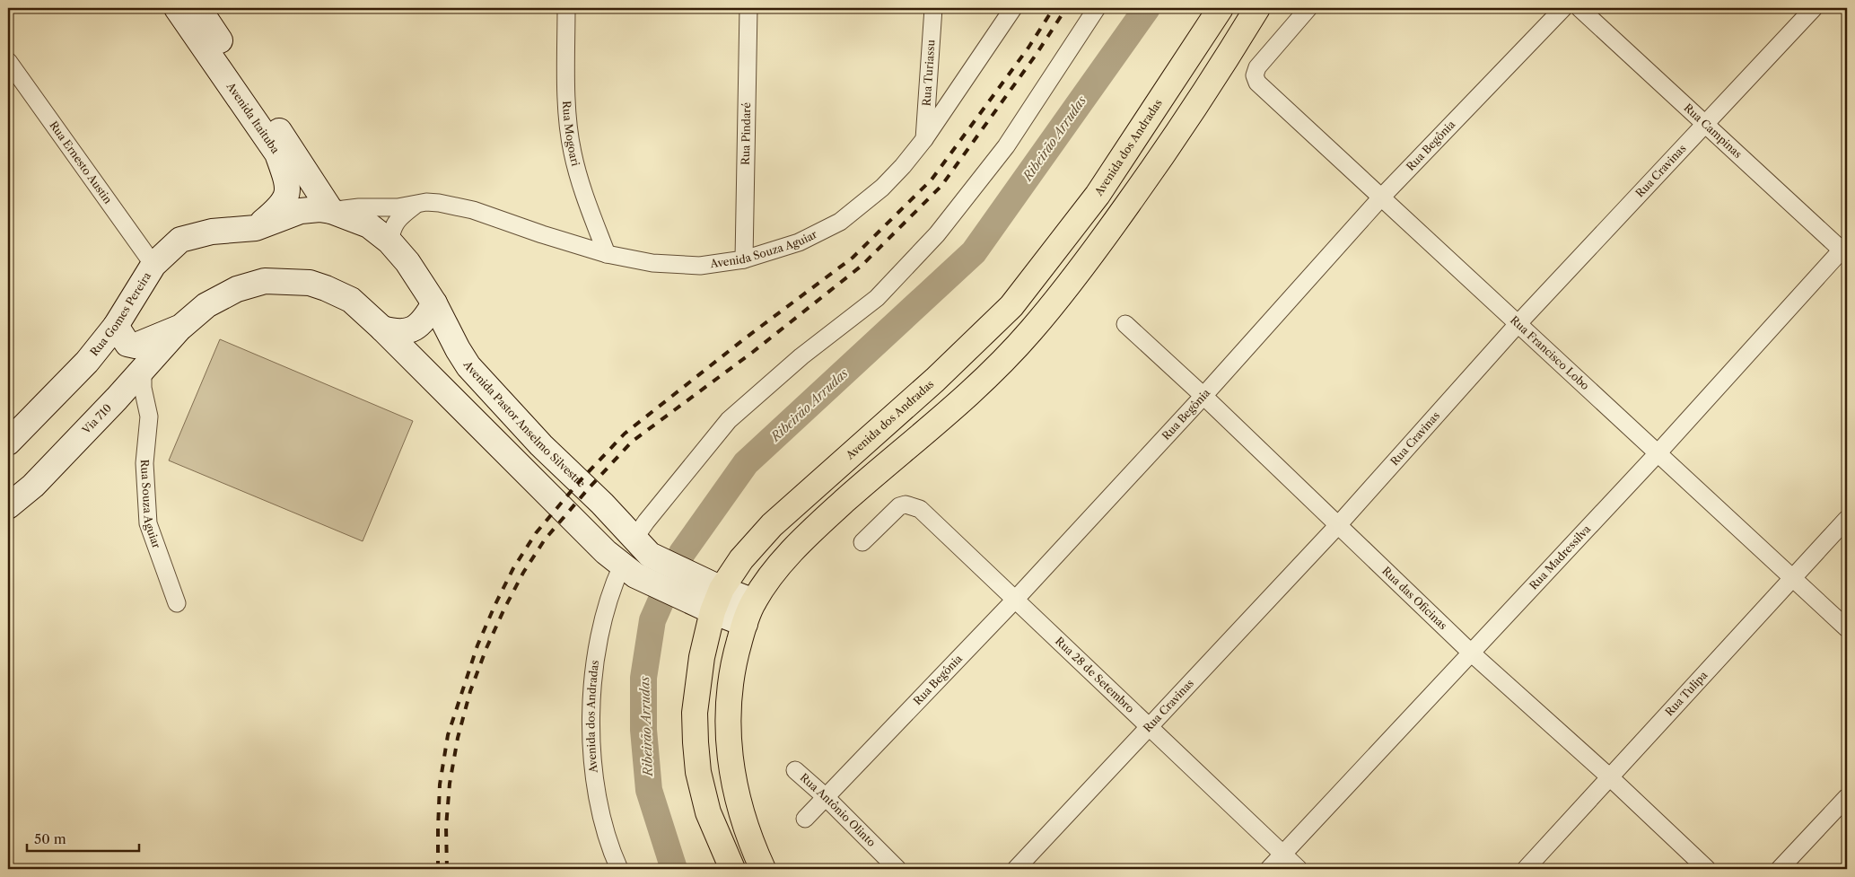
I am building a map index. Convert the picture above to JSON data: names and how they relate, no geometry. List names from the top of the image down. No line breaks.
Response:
{"streets":{"main road":["Avenida Itaituba","Avenida dos Andradas","Rua Gomes Pereira","Via 710","Avenida Pastor Anselmo Silvestre"],"street":["Rua Turiassu","Rua Campinas","Rua Mogoari","Rua Pindaré","Rua Begônia","Rua Ernesto Austin","Rua Cravinas","Avenida Souza Aguiar","Rua Francisco Lobo","Rua Souza Aguiar","Rua Madressilva","Rua das Oficinas","Rua 28 de Setembro","Rua Tulipa","Rua Antônio Olinto"]},"crossings":[["Rua Turiassu","Avenida Souza Aguiar"],["Avenida Itaituba","Avenida Souza Aguiar"],["Avenida Itaituba","Rua Gomes Pereira"],["Avenida Itaituba","Avenida Pastor Anselmo Silvestre"],["Rua Campinas","Rua Cravinas"],["Rua Campinas","Rua Madressilva"],["Rua Mogoari","Avenida Souza Aguiar"],["Rua Pindaré","Avenida Souza Aguiar"],["Rua Begônia","Rua Francisco Lobo"],["Rua Begônia","Rua das Oficinas"],["Rua Begônia","Rua 28 de Setembro"],["Rua Begônia","Rua Antônio Olinto"],["Avenida dos Andradas","Avenida Pastor Anselmo Silvestre"],["Rua Ernesto Austin","Rua Gomes Pereira"],["Rua Cravinas","Rua Francisco Lobo"],["Rua Cravinas","Rua das Oficinas"],["Rua Cravinas","Rua 28 de Setembro"],["Avenida Souza Aguiar","Rua Gomes Pereira"],["Avenida Souza Aguiar","Avenida Pastor Anselmo Silvestre"],["Rua Gomes Pereira","Avenida Pastor Anselmo Silvestre"],["Rua Francisco Lobo","Rua Madressilva"],["Rua Francisco Lobo","Rua Tulipa"],["Via 710","Avenida Pastor Anselmo Silvestre"],["Via 710","Rua Souza Aguiar"],["Rua Madressilva","Rua das Oficinas"],["Rua Madressilva","Rua 28 de Setembro"],["Rua das Oficinas","Rua Tulipa"]],"water":["Ribeirão Arrudas"],"scale_bar":"50 m"}
